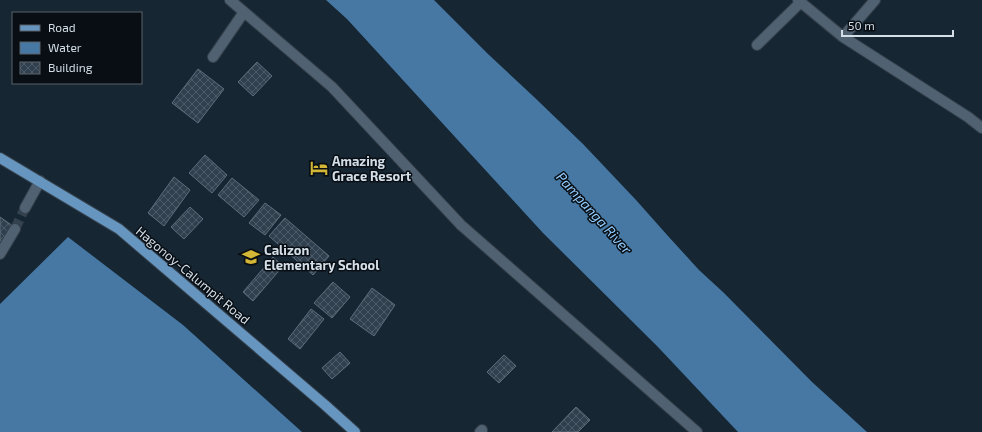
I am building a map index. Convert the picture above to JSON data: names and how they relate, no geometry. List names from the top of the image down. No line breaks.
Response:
{"streets":{"main road":["Hagonoy-Calumpit Road"]},"water":["Pampanga River"],"places":{"hotel":["Amazing Grace Resort"],"school or university":["Calizon Elementary School"]},"legend":["Road","Water","Building"],"scale_bar":"50 m"}
